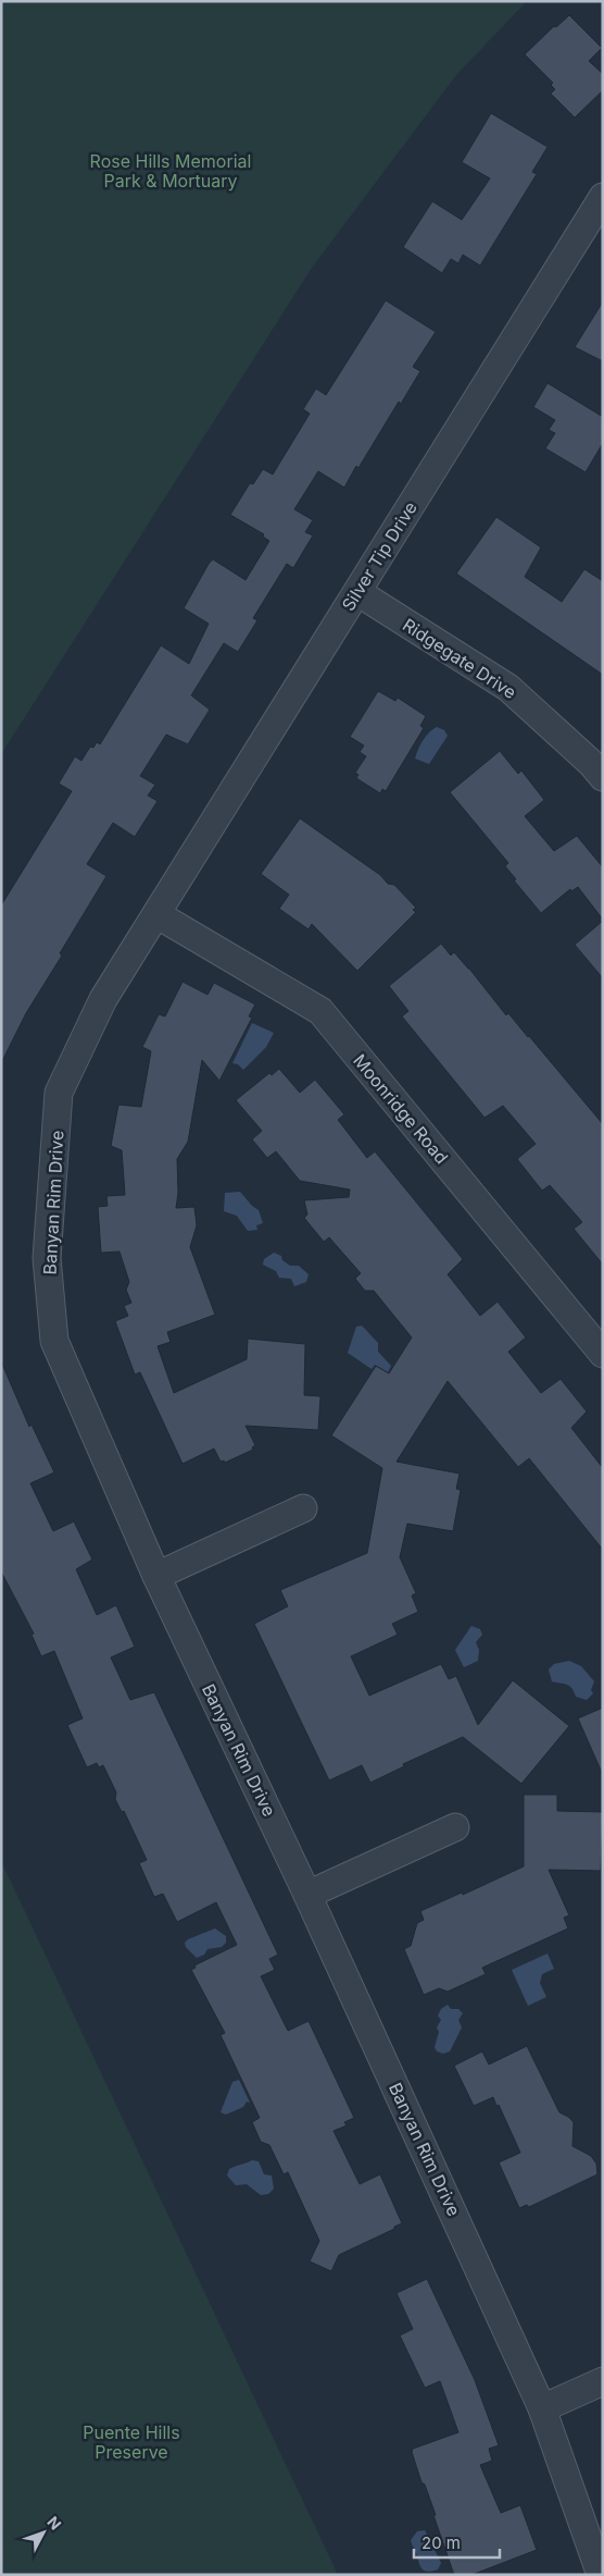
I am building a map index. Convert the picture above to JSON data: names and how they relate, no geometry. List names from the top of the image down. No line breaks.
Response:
{"streets":{"street":["Silver Tip Drive","Ridgegate Drive","Moonridge Road","Banyan Rim Drive"]},"crossings":[["Silver Tip Drive","Ridgegate Drive"],["Silver Tip Drive","Moonridge Road"],["Silver Tip Drive","Banyan Rim Drive"],["Moonridge Road","Banyan Rim Drive"]],"parks":["Rose Hills Memorial Park & Mortuary","Puente Hills Preserve"],"scale_bar":"20 m","north":"top right"}
